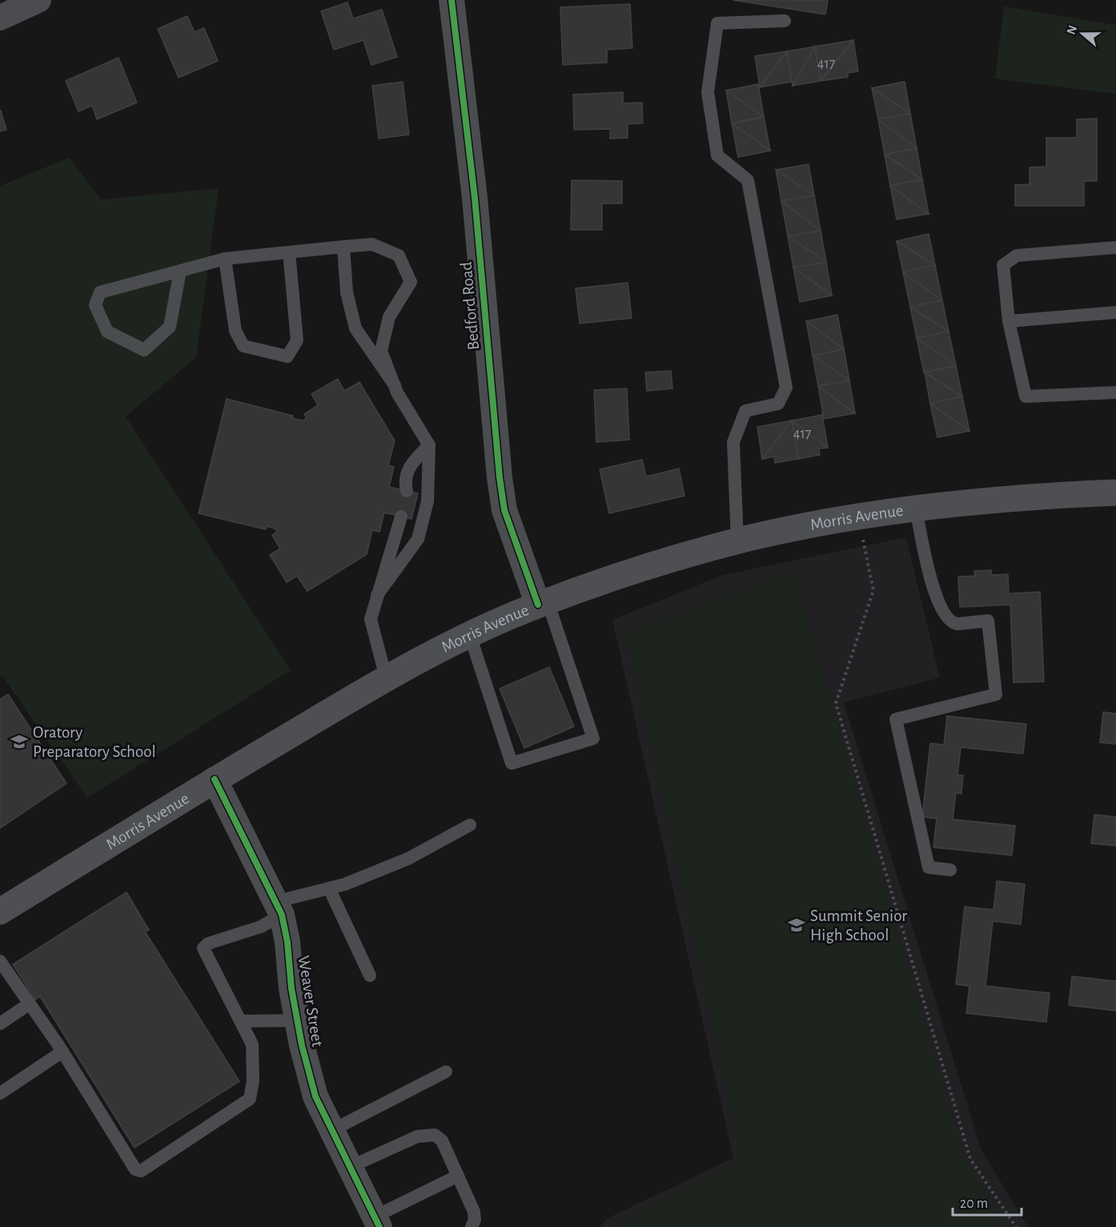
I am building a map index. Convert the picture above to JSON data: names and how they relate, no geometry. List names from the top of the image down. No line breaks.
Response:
{"streets":{"main road":["Morris Avenue"],"street":["Bedford Road","Weaver Street"]},"crossings":[["Bedford Road","Morris Avenue"],["Morris Avenue","Weaver Street"]],"places":{"school or university":["Oratory Preparatory School","Summit Senior High School"]},"house_numbers":["417","417"],"scale_bar":"20 m","north":"left"}
